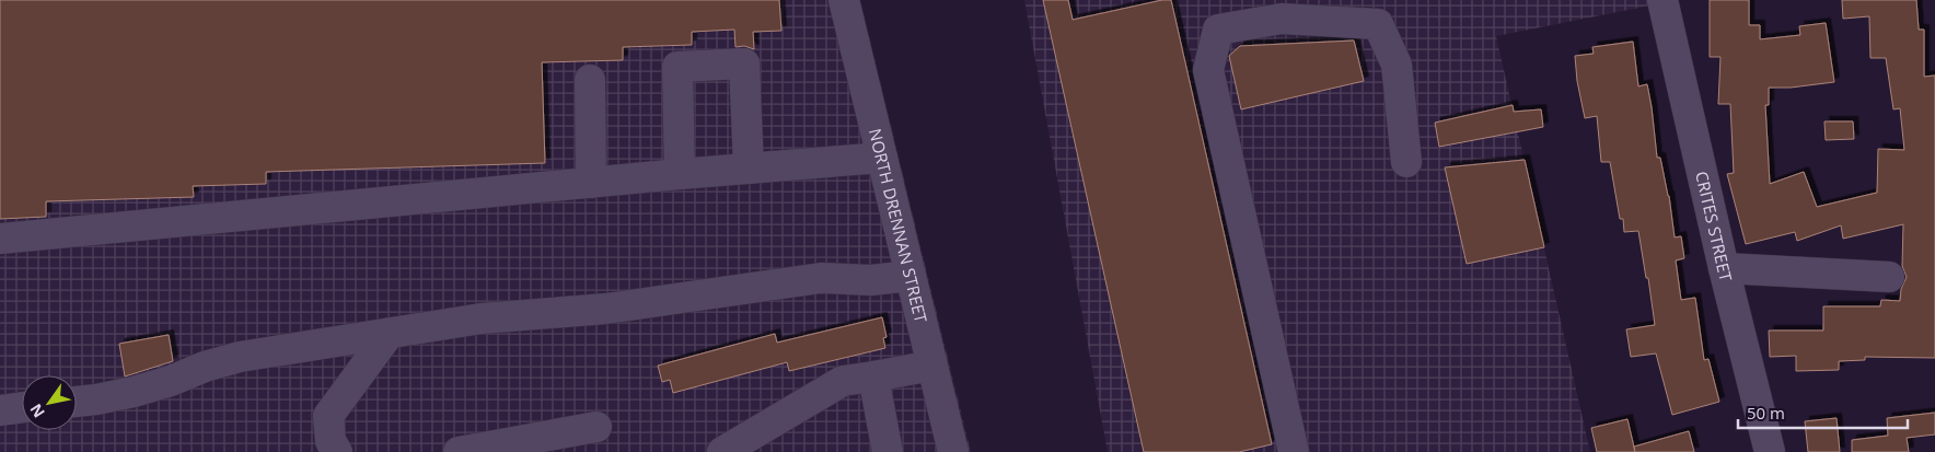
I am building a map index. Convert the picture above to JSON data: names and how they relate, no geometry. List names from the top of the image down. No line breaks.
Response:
{"streets":{"street":["NORTH DRENNAN STREET","CRITES STREET"]},"scale_bar":"50 m","north":"bottom left"}
